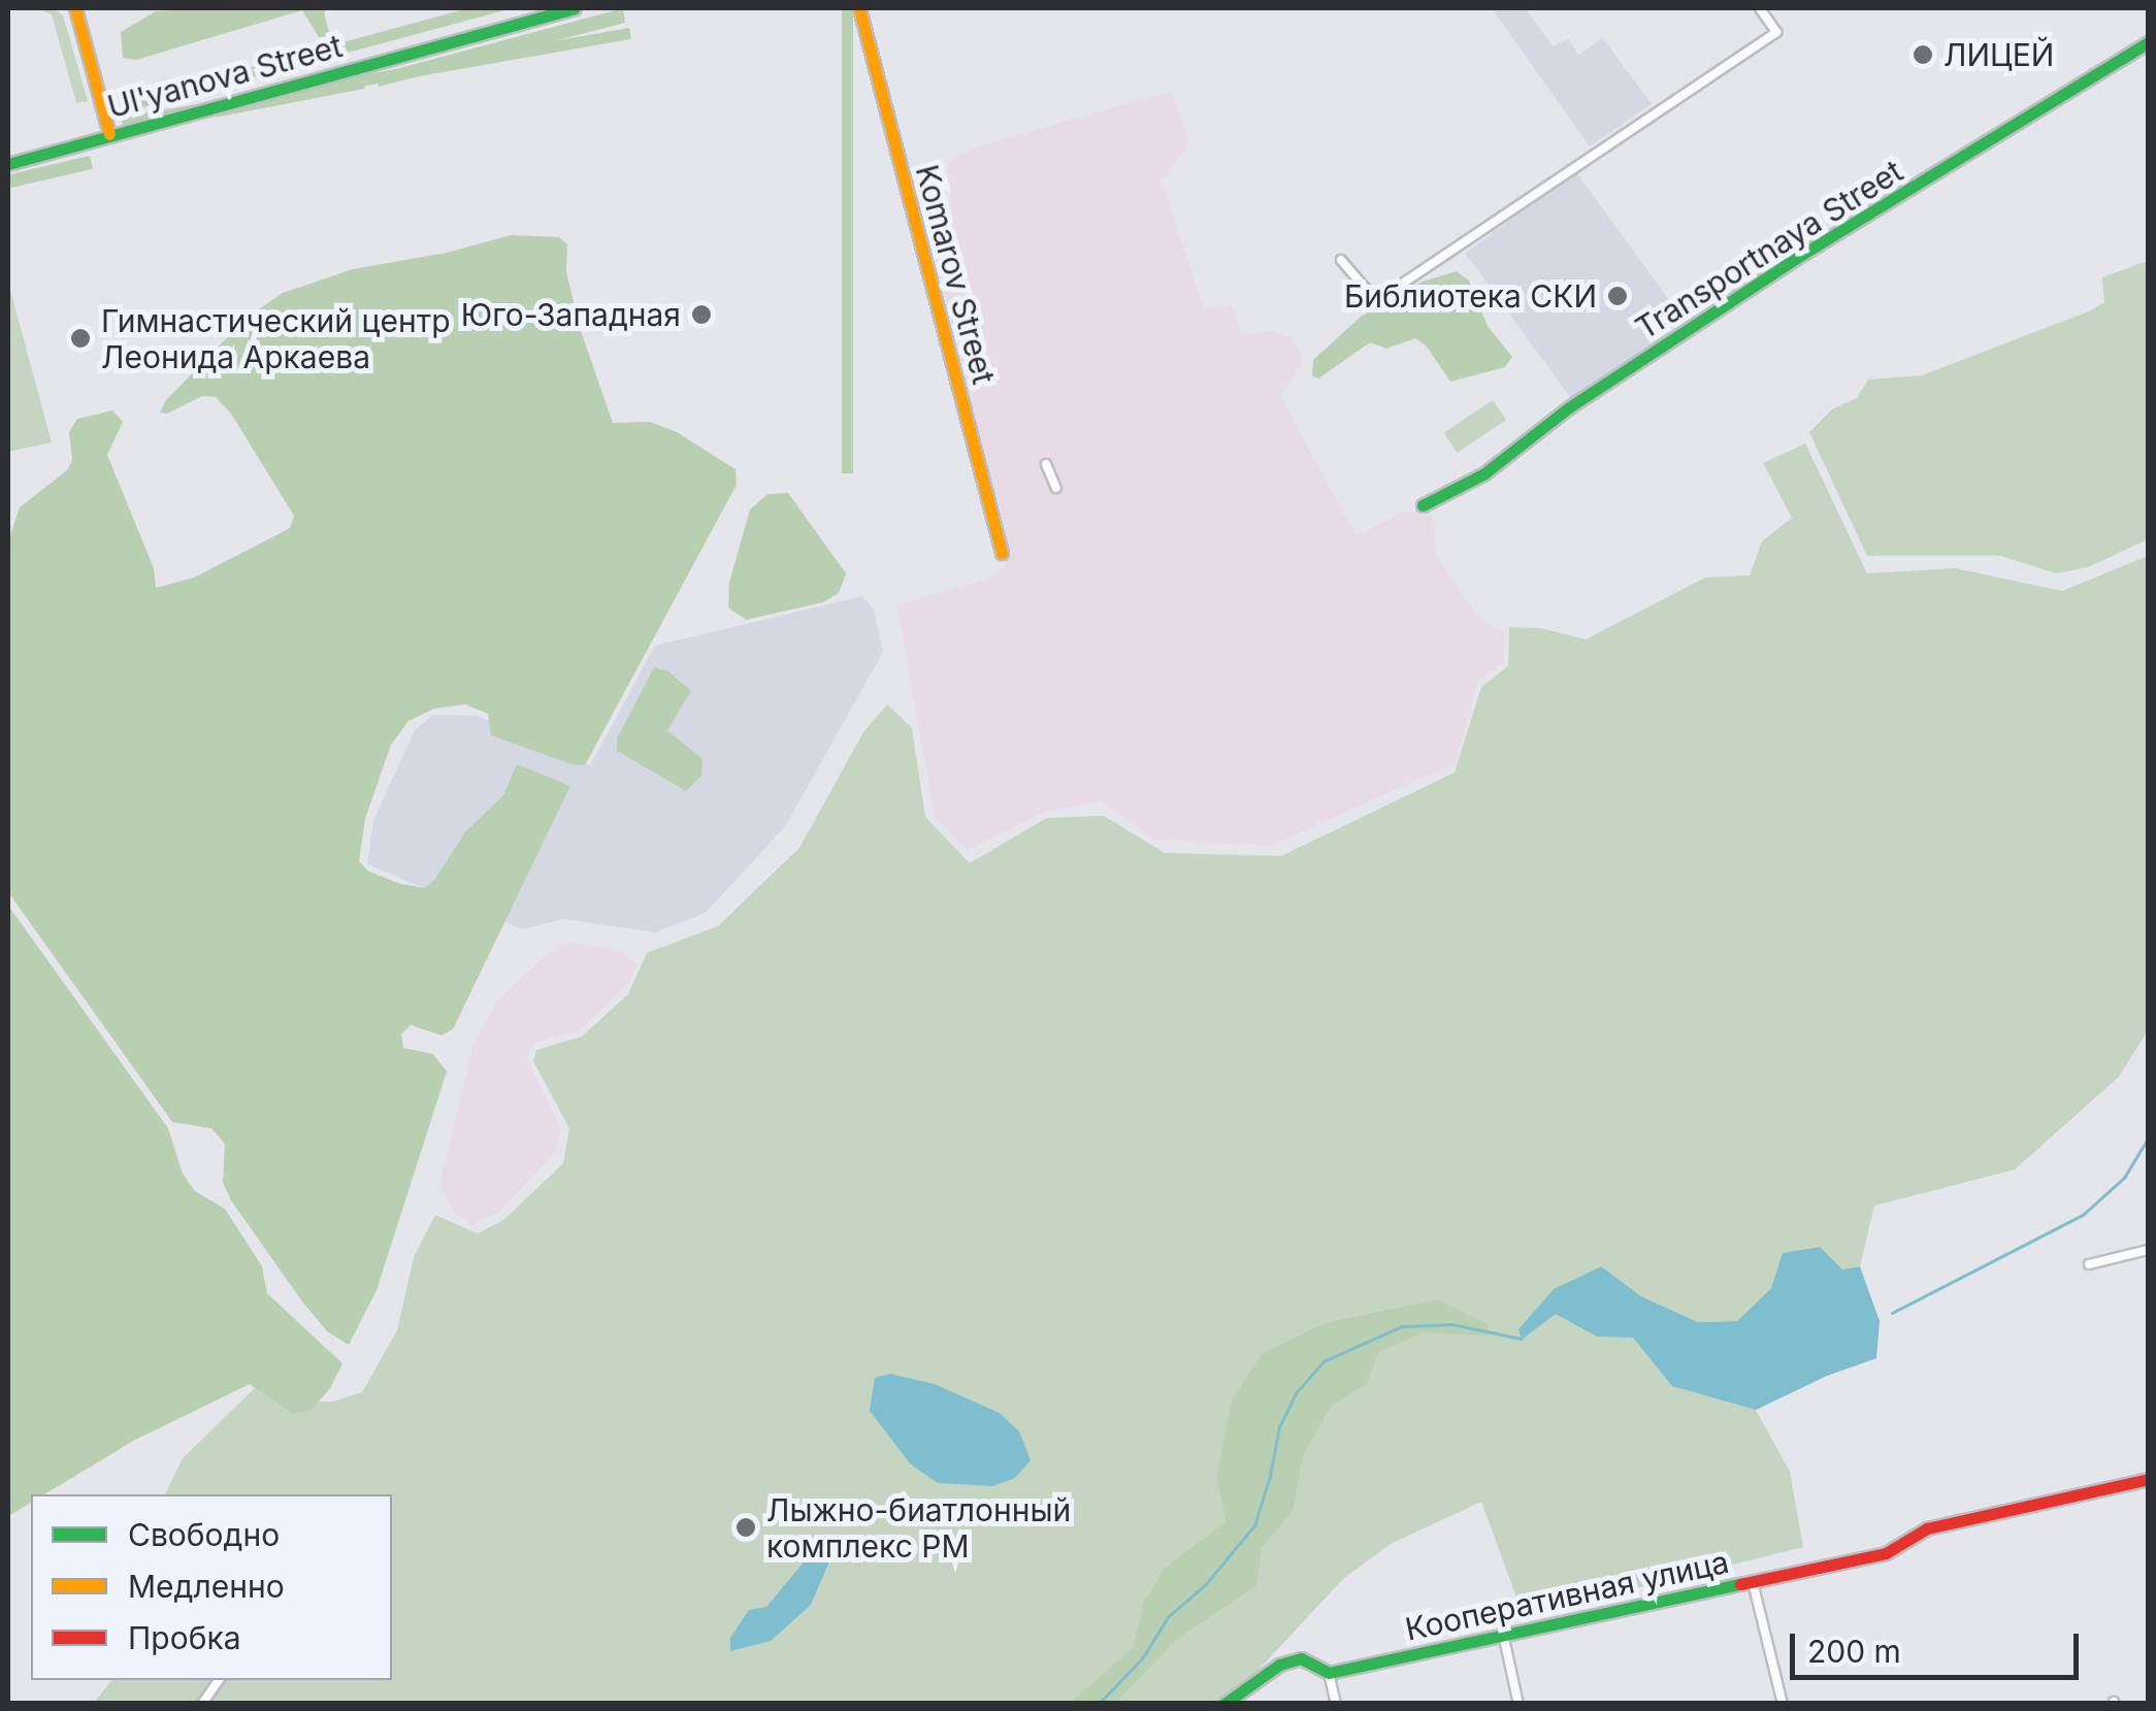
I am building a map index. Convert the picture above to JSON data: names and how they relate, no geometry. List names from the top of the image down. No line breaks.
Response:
{"streets":{"street":["Ul'yanova Street","Transportnaya Street","Komarov Street","Кооперативная улица"]},"places":["ЛИЦЕЙ","Библиотека СКИ","Юго-Западная","Гимнастический центр Леонида Аркаева","Лыжно-биатлонный комплекс РМ"],"legend":["Свободно","Медленно","Пробка"],"scale_bar":"200 m"}
